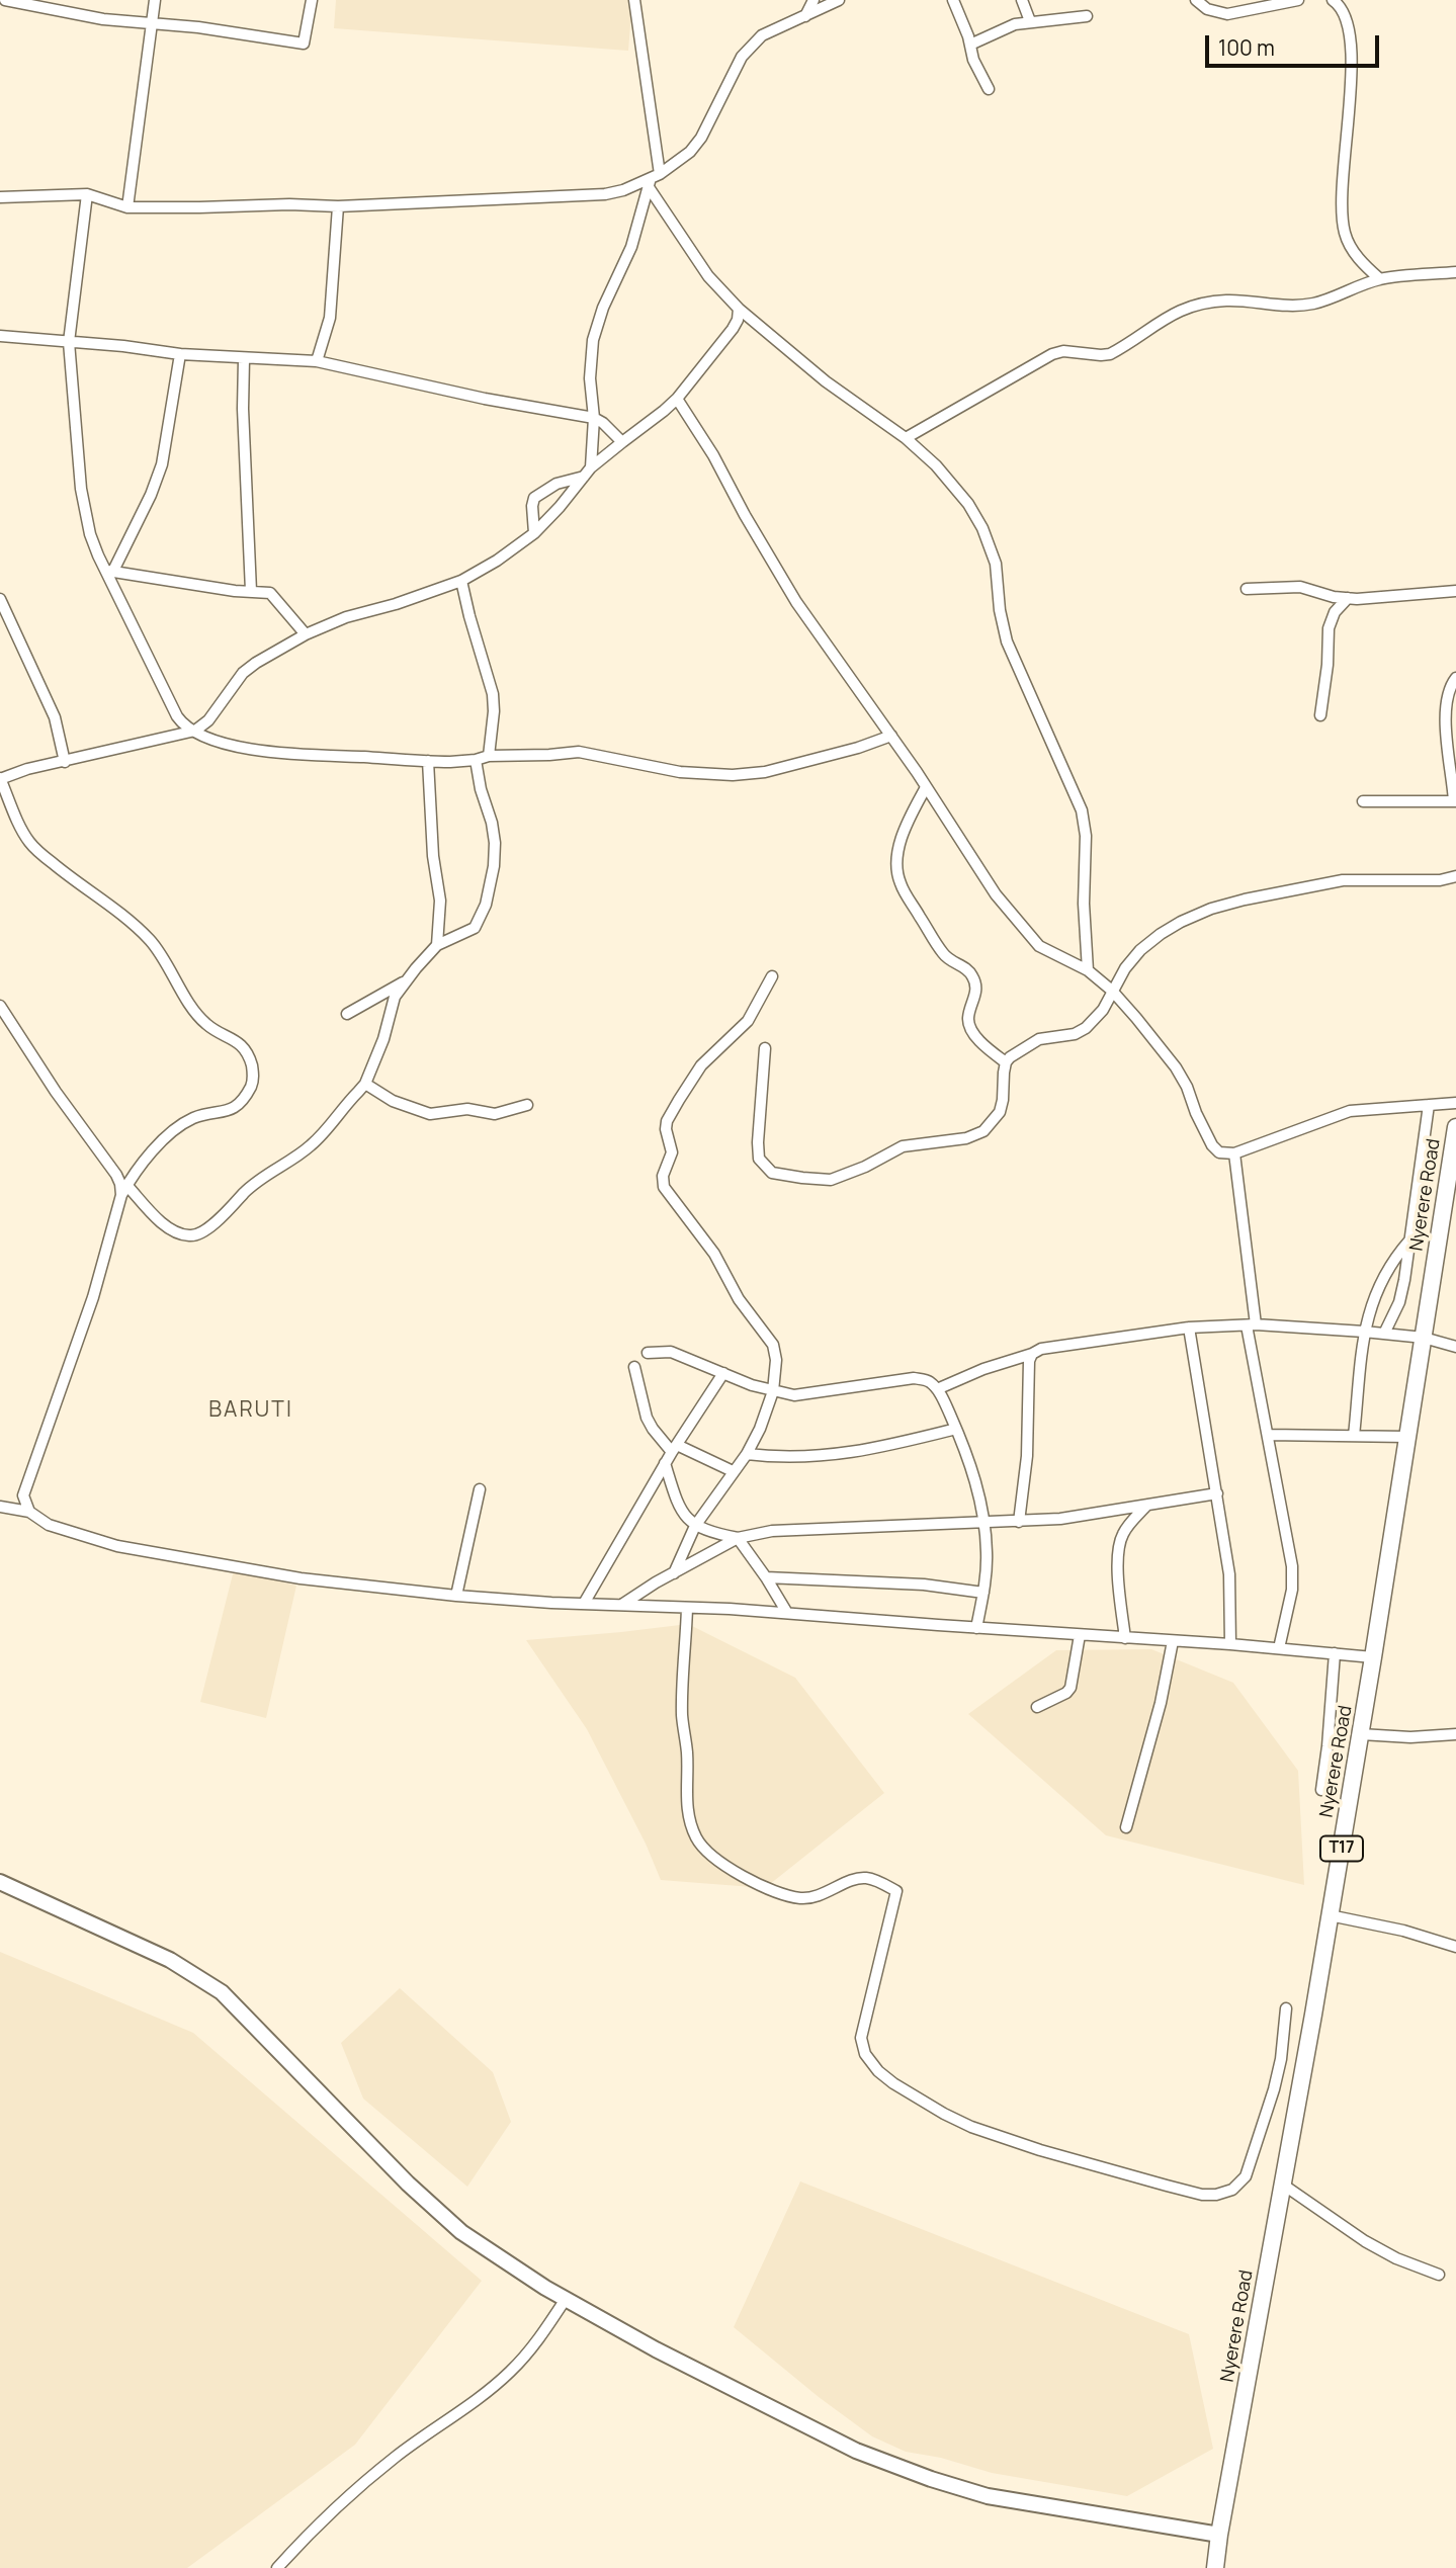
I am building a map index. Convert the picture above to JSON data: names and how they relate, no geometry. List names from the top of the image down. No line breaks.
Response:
{"streets":{"main road":["Nyerere Road","T17"]},"districts":["BARUTI"],"scale_bar":"100 m"}
